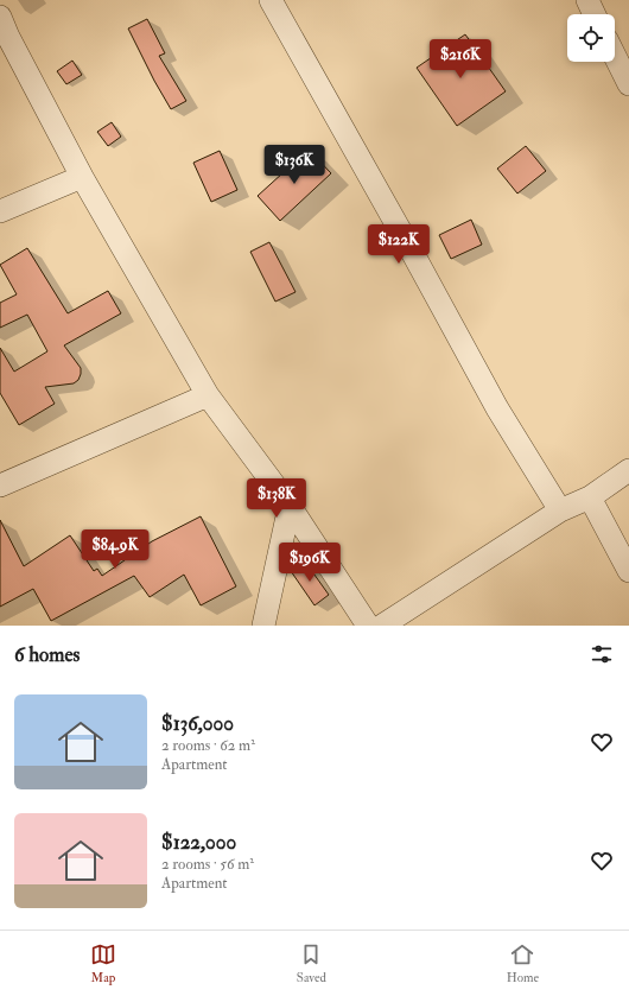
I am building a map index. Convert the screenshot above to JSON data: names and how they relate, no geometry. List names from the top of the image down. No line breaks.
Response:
{"page":{"price":["$216K","$136K","$122K","$138K","$84.9K","$196K"],"heading":"6 homes","list":[{"name":"$136,000","note":"2 rooms · 62 m² · Apartment"},{"name":"$122,000","note":"2 rooms · 56 m² · Apartment"}],"tabs":["Map","Saved","Home"]}}
